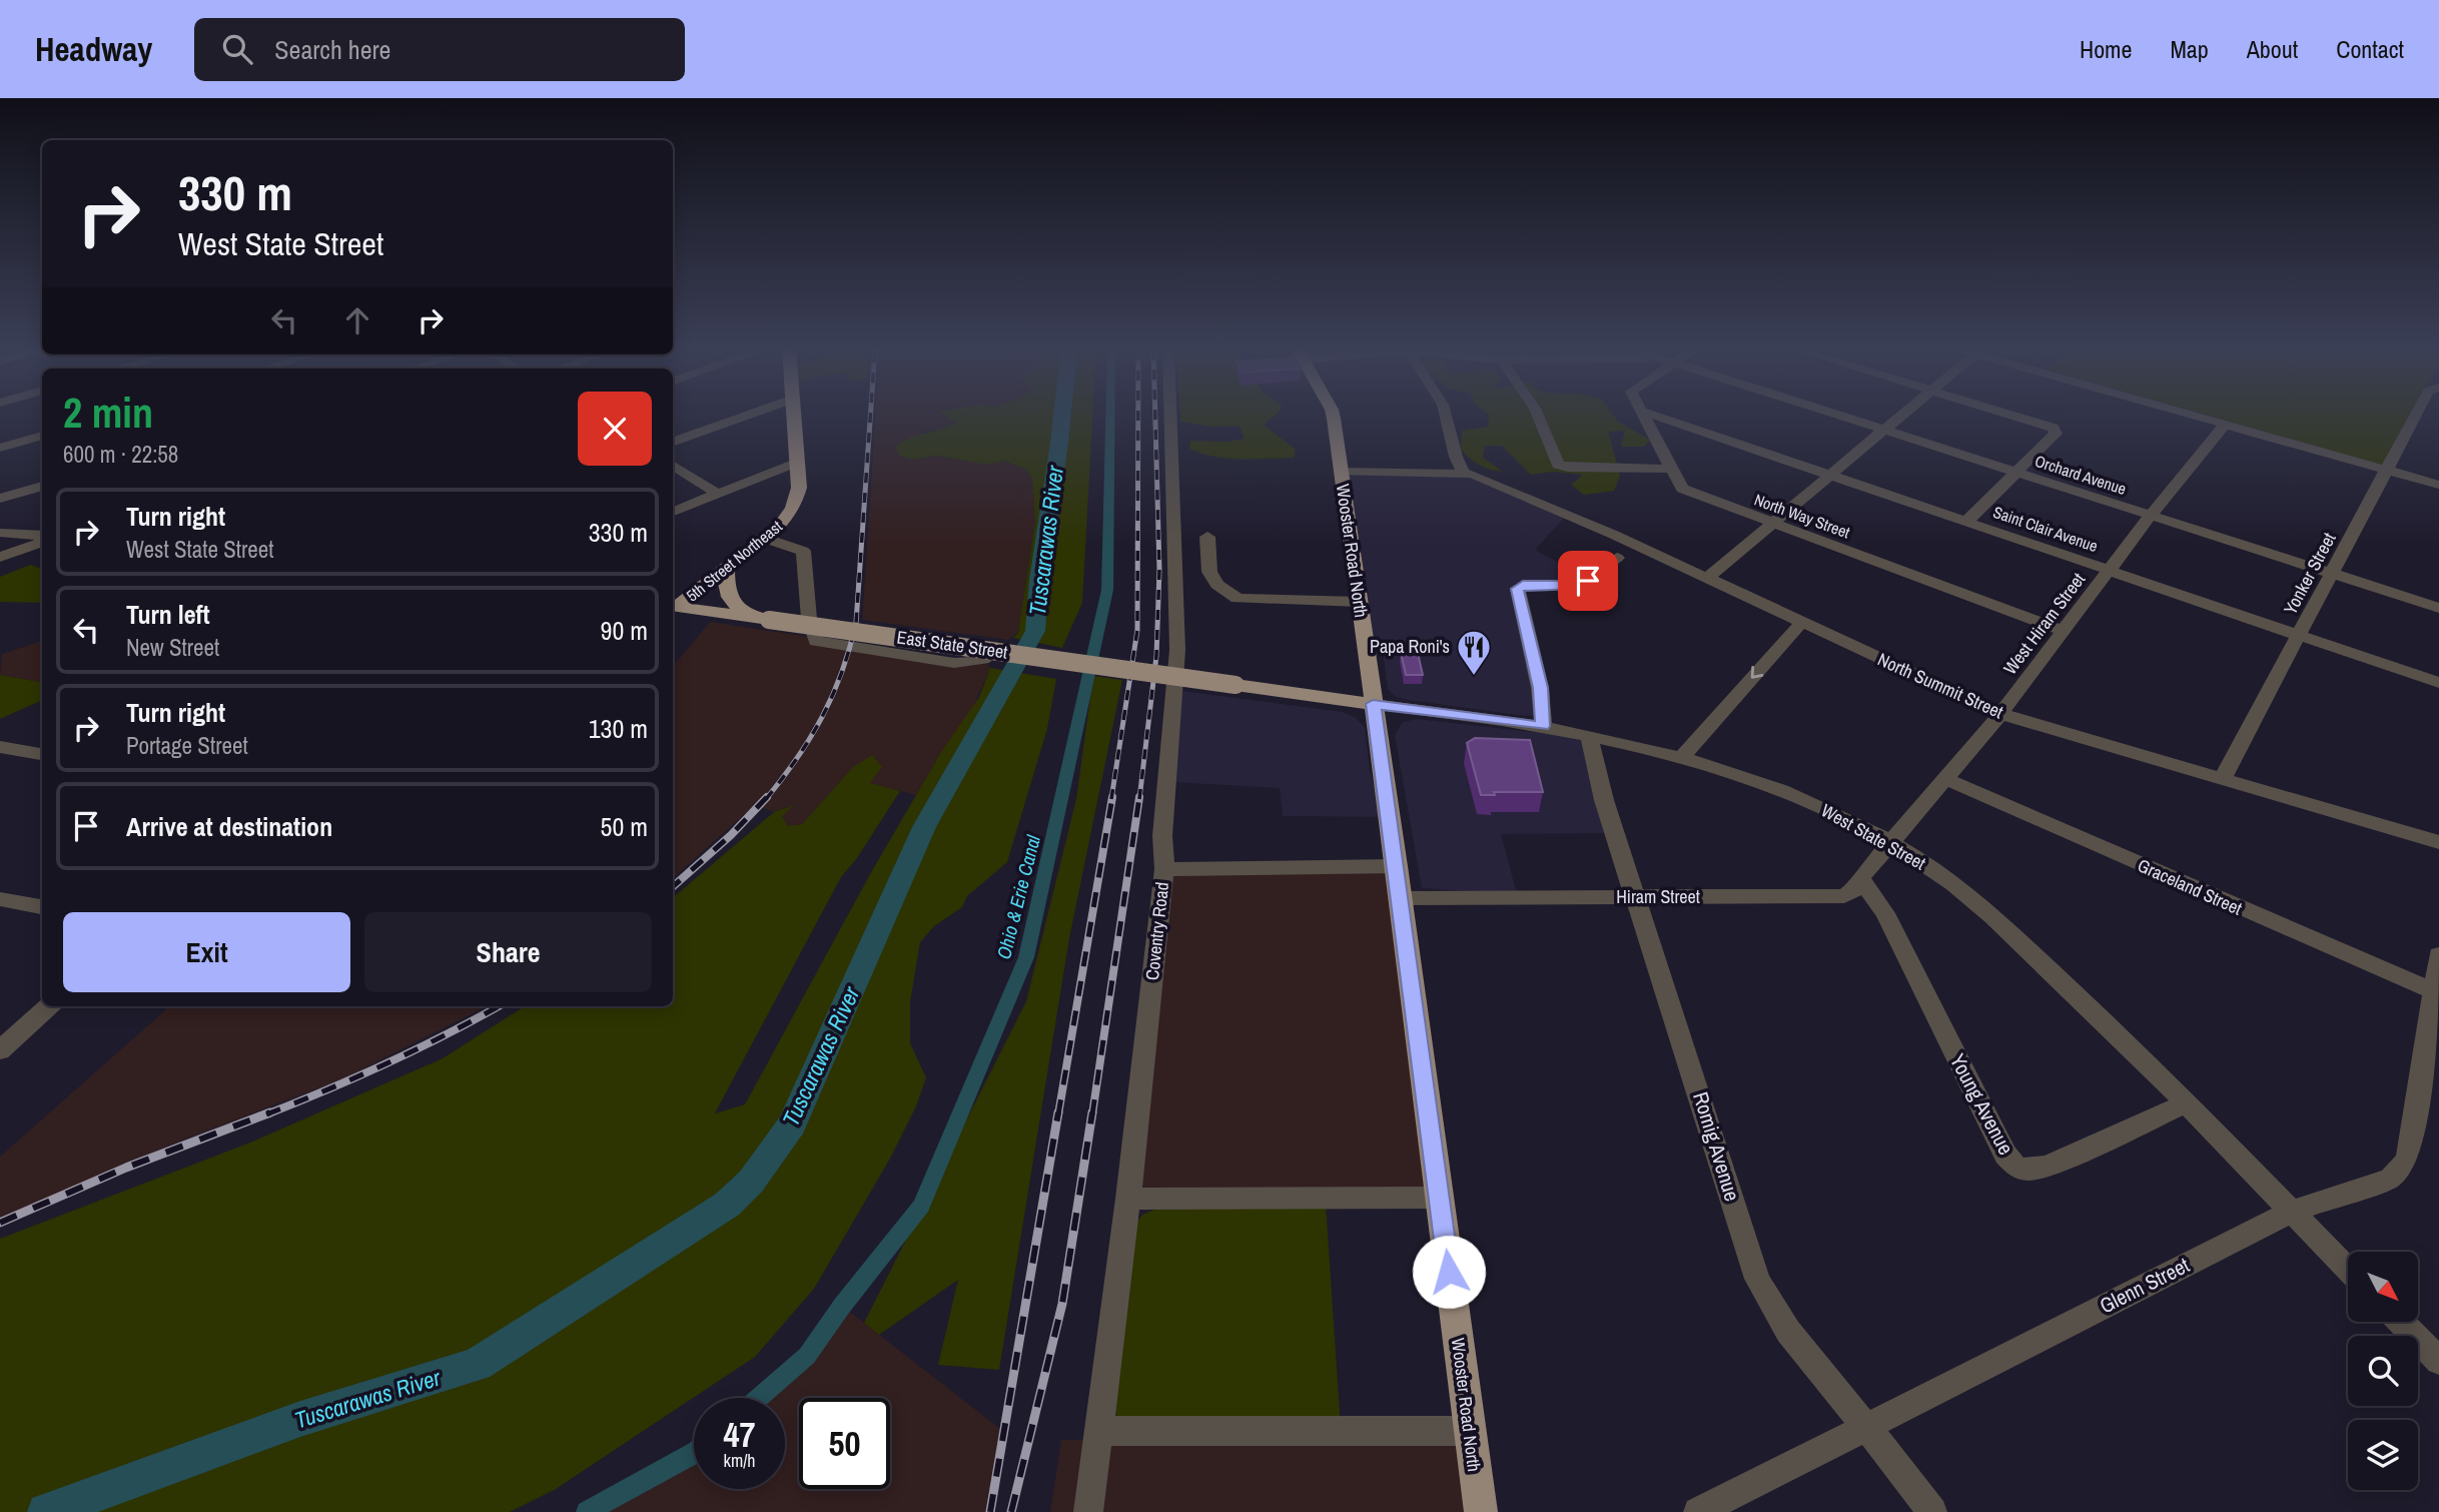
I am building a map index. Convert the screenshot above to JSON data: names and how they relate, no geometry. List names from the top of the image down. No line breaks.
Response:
{"streets":{"main road":["Wooster Road North","5th Street Northeast","East State Street","West State Street"],"street":["Orchard Avenue","North Way Street","Saint Clair Avenue","Yonker Street","West Hiram Street","North Summit Street","Graceland Street","Hiram Street","Coventry Road","Young Avenue","Romig Avenue","Glenn Street"]},"crossings":[["Orchard Avenue","Yonker Street"],["Orchard Avenue","West Hiram Street"],["North Way Street","West Hiram Street"],["Saint Clair Avenue","Yonker Street"],["Saint Clair Avenue","West Hiram Street"],["Wooster Road North","North Summit Street"],["Wooster Road North","West State Street"],["Wooster Road North","Hiram Street"],["5th Street Northeast","East State Street"],["Yonker Street","North Summit Street"],["West Hiram Street","North Summit Street"],["West Hiram Street","West State Street"],["West Hiram Street","Graceland Street"],["West Hiram Street","Hiram Street"],["East State Street","West State Street"],["West State Street","Hiram Street"],["West State Street","Young Avenue"],["West State Street","Romig Avenue"],["West State Street","Glenn Street"],["Graceland Street","Glenn Street"],["Hiram Street","Young Avenue"],["Hiram Street","Romig Avenue"],["Romig Avenue","Glenn Street"]],"water":["Tuscarawas River","Ohio & Erie Canal"],"places":{"restaurant":["Papa Roni's"]},"north":"bottom right","page":{"header":"Headway","search":"Search here","nav":["Home","Map","About","Contact"],"turn":["330 m","West State Street"],"heading":["2 min","600 m · 22:58"],"list":[{"name":"Turn right","note":"West State Street","value":"330 m"},{"name":"Turn left","note":"New Street","value":"90 m"},{"name":"Turn right","note":"Portage Street","value":"130 m"},{"name":"Arrive at destination","value":"50 m"}],"buttons":["Exit","Share"],"speed":"47 km/h","limit":"50"}}
